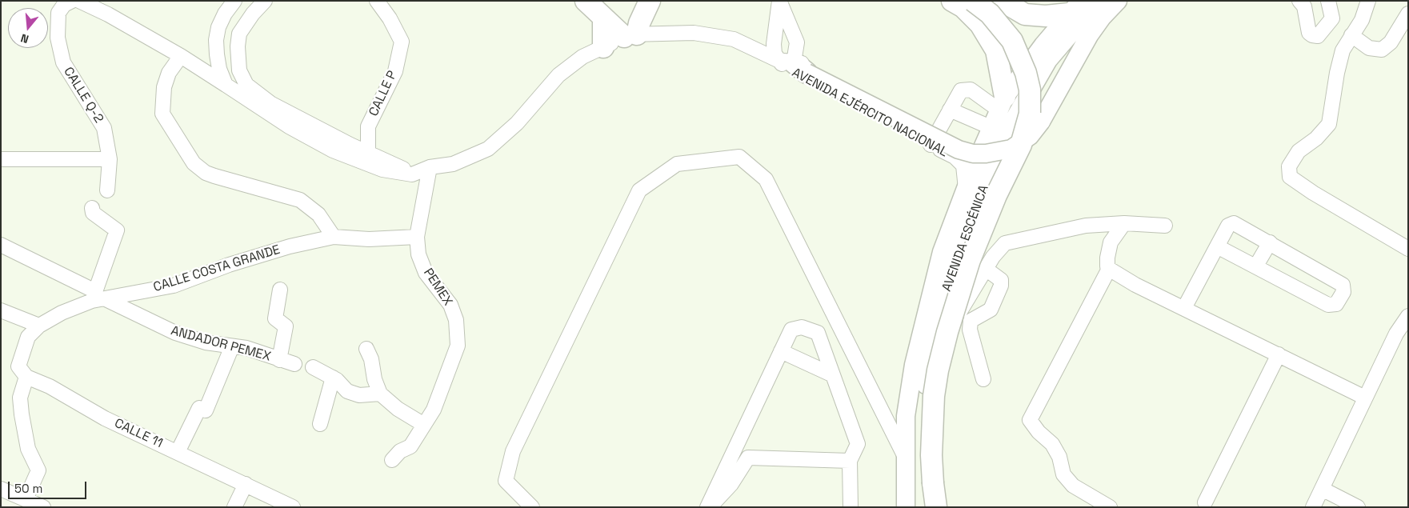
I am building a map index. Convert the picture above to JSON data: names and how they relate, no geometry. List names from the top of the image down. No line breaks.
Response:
{"streets":{"main road":["AVENIDA ESCÉNICA"],"street":["CALLE P","CALLE Q-2","AVENIDA EJÉRCITO NACIONAL","CALLE COSTA GRANDE","PEMEX","ANDADOR PEMEX","CALLE 11"]},"crossings":[["AVENIDA EJÉRCITO NACIONAL","PEMEX"],["CALLE COSTA GRANDE","PEMEX"],["CALLE COSTA GRANDE","ANDADOR PEMEX"],["CALLE COSTA GRANDE","CALLE 11"]],"scale_bar":"50 m","north":"bottom"}
